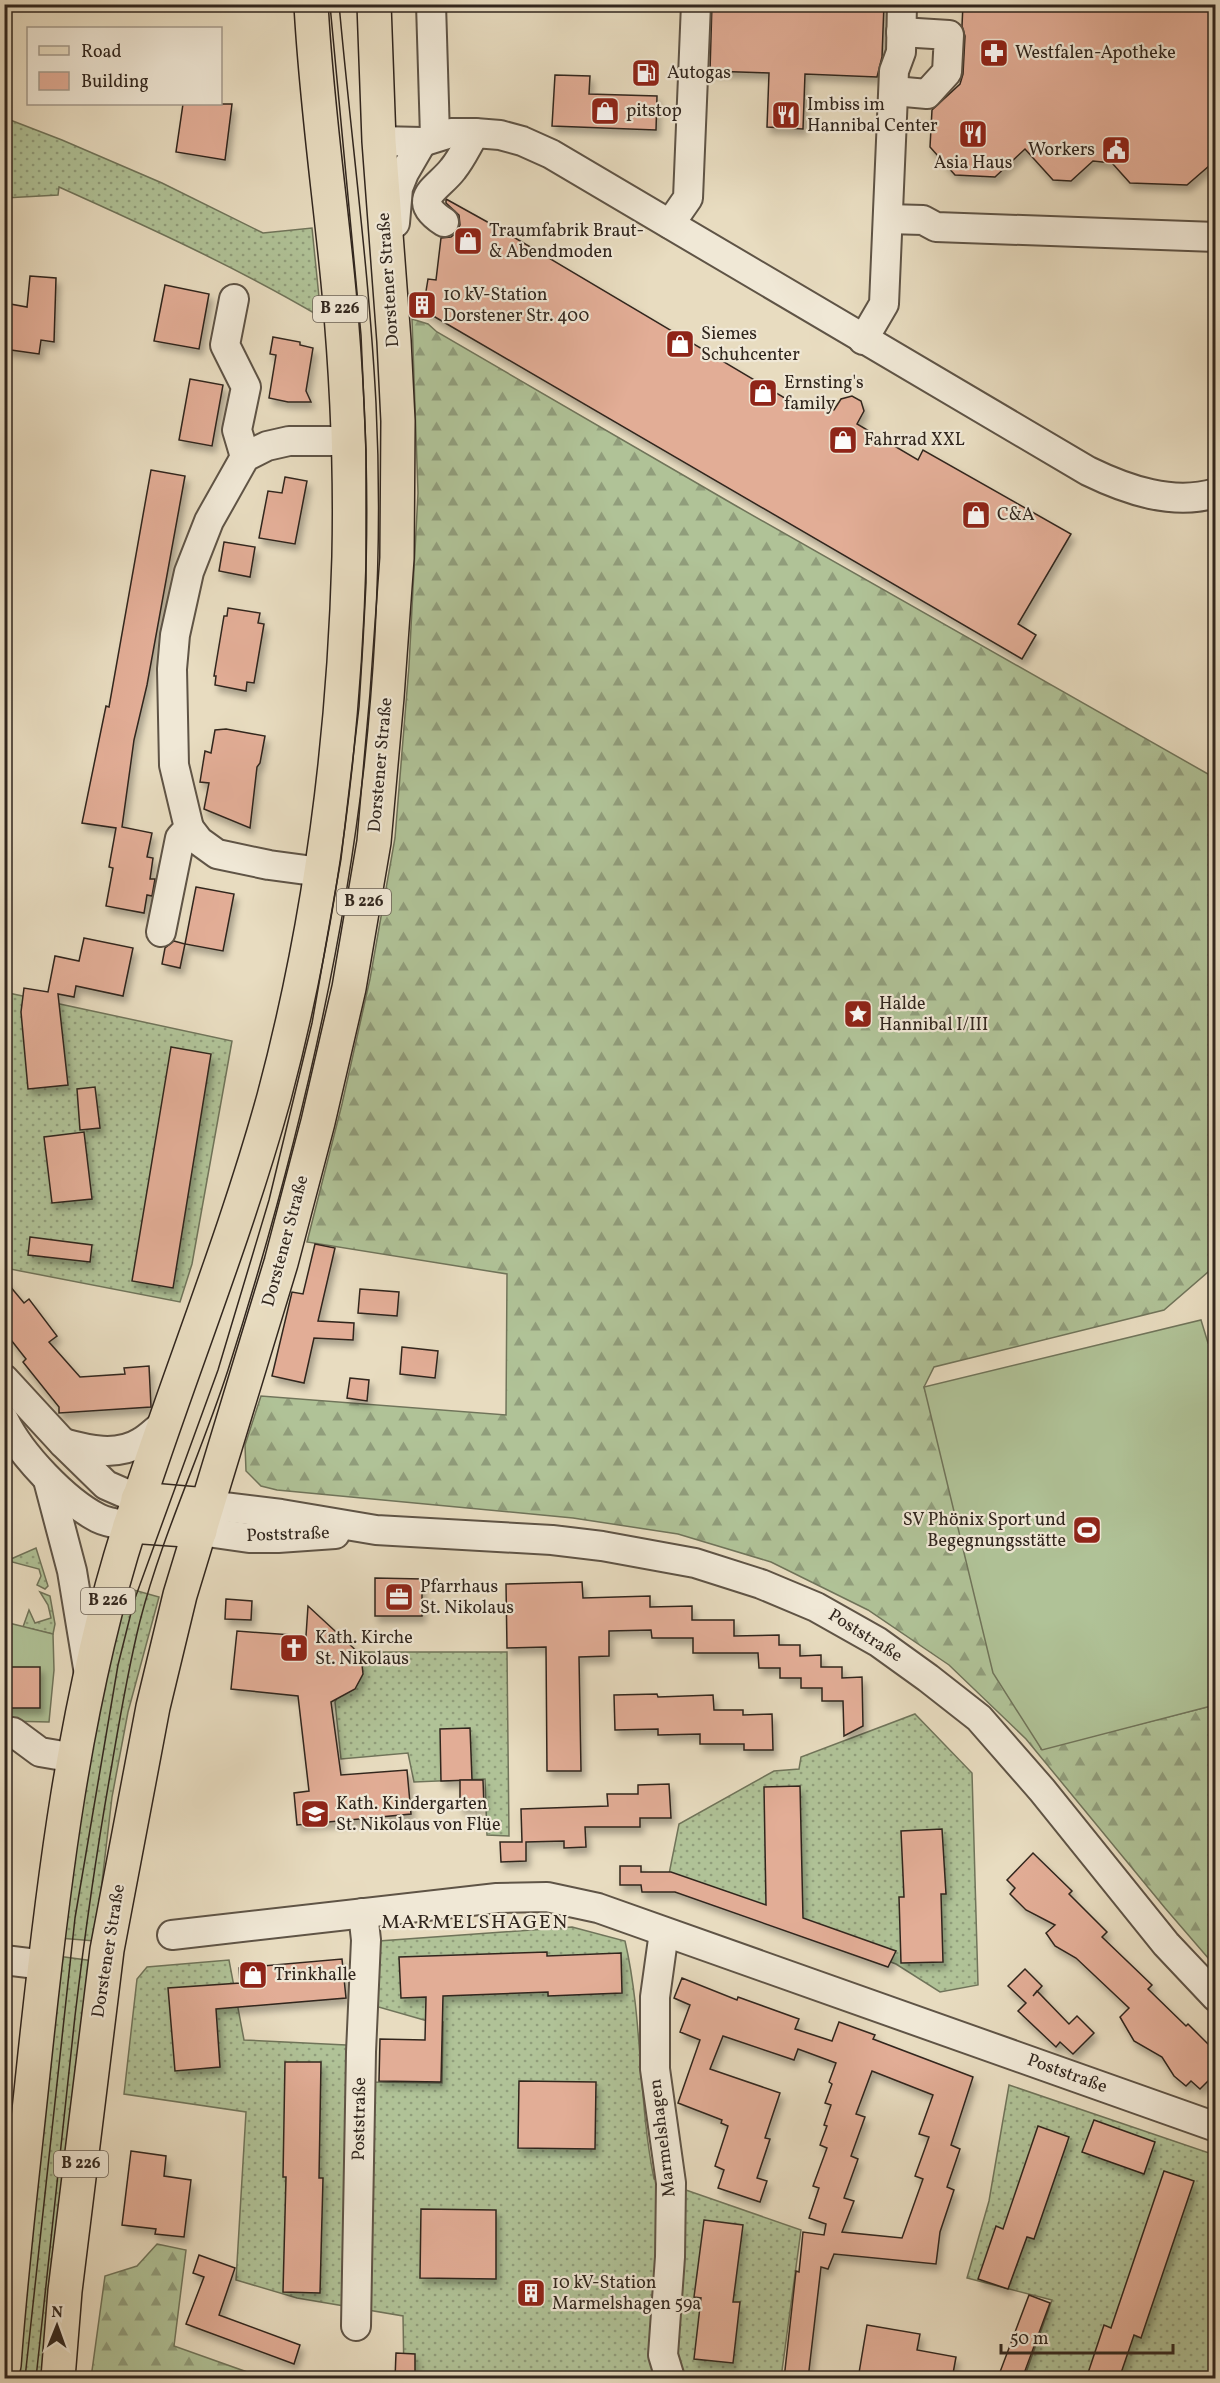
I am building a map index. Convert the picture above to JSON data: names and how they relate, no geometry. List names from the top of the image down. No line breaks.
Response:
{"streets":{"main road":["Dorstener Straße","B 226"],"street":["Poststraße","Marmelshagen"]},"crossings":[["Dorstener Straße","Poststraße"],["Poststraße","Marmelshagen"]],"districts":["MARMELSHAGEN"],"places":{"pharmacy":["Westfalen-Apotheke"],"fuel station":["Autogas"],"shop":["pitstop","Traumfabrik Braut- & Abendmoden","Siemes Schuhcenter","Ernsting's family","Fahrrad XXL","C&A","Trinkhalle"],"restaurant":["Imbiss im Hannibal Center","Asia Haus"],"public building":["Workers"],"building":["10 kV-Station Dorstener Str. 400","10 kV-Station Marmelshagen 59a"],"place":["Halde Hannibal I/III"],"sports":["SV Phönix Sport und Begegnungsstätte"],"office":["Pfarrhaus St. Nikolaus"],"church":["Kath. Kirche St. Nikolaus"],"school or university":["Kath. Kindergarten St. Nikolaus von Flüe"]},"legend":["Road","Building"],"scale_bar":"50 m","north":"top"}
